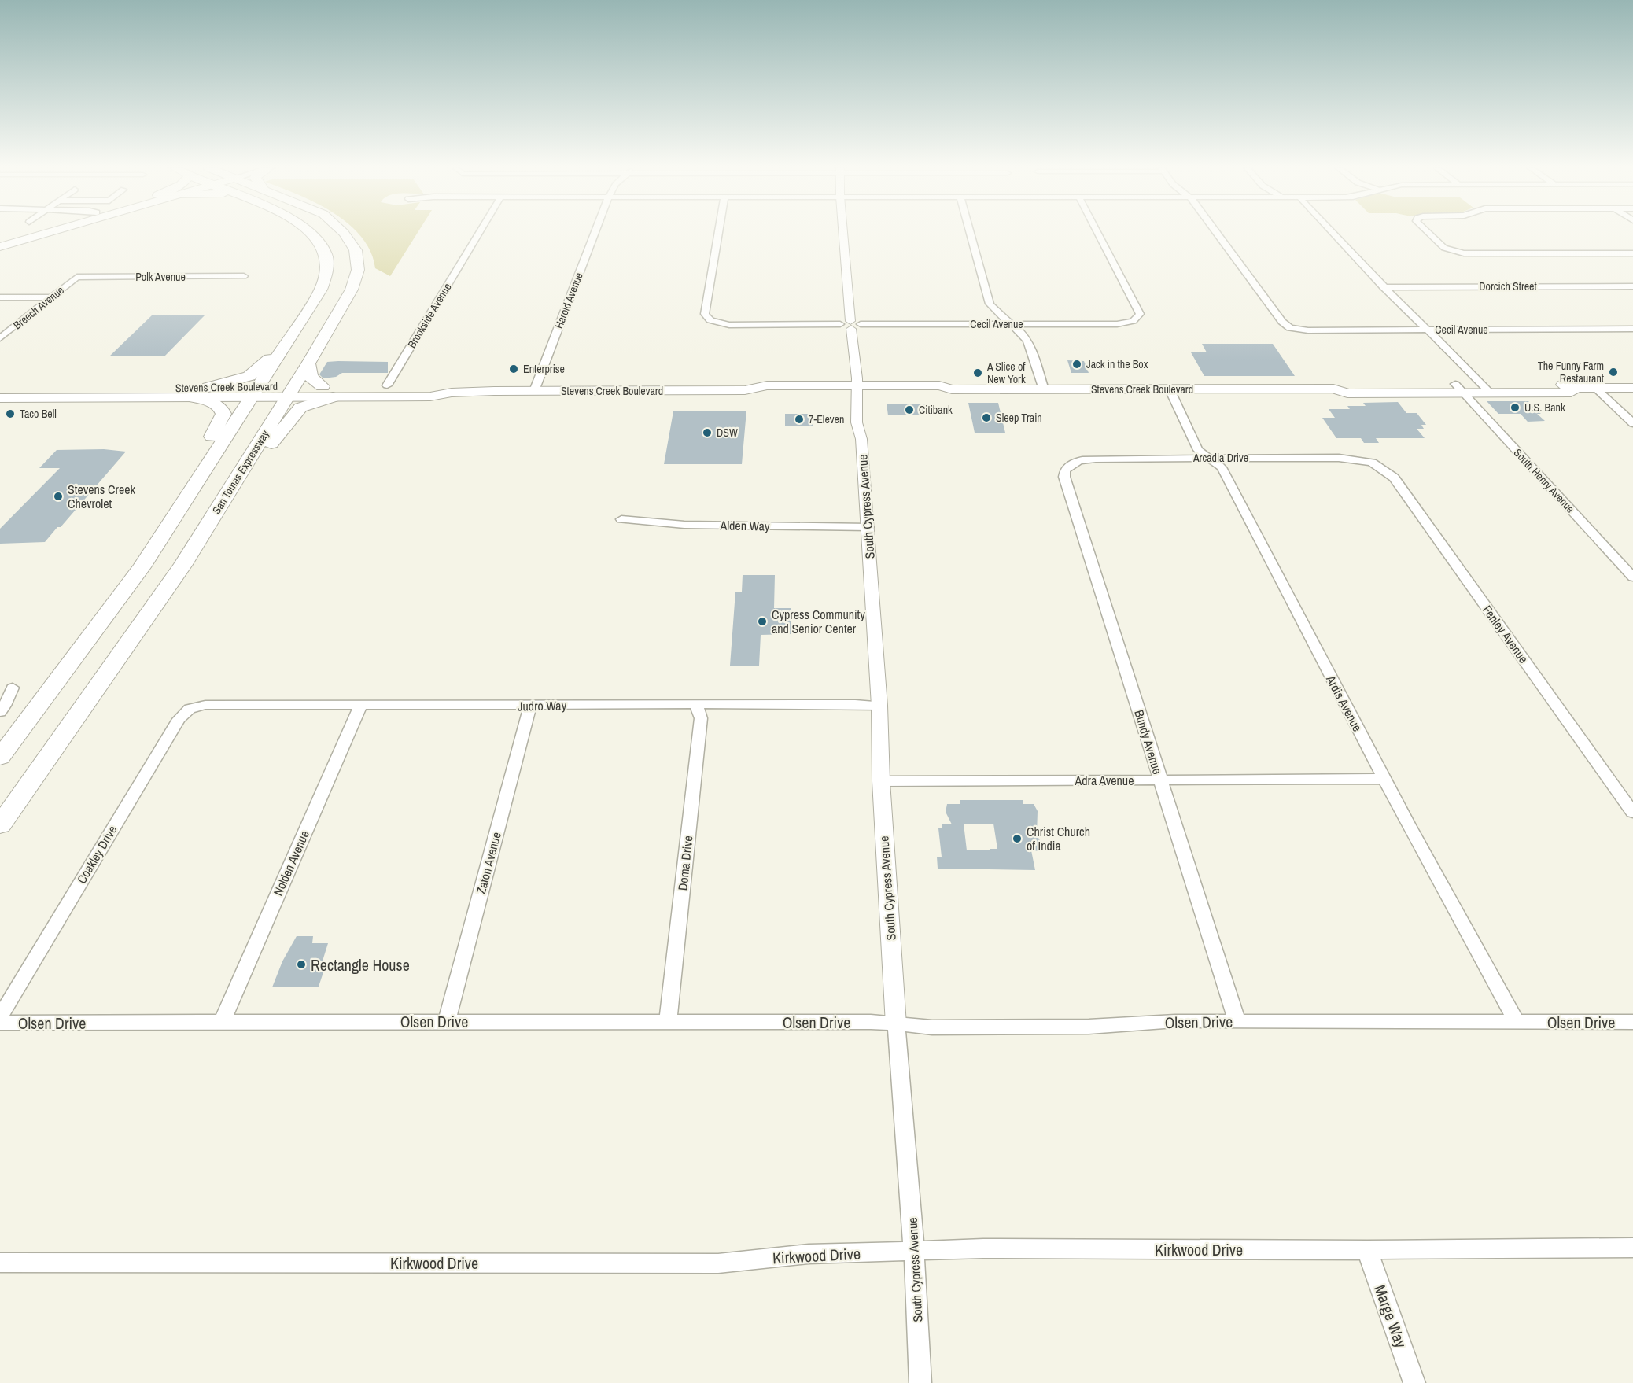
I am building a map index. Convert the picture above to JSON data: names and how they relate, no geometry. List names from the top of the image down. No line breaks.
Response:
{"streets":{"highway":["San Tomas Expressway"],"main road":["Stevens Creek Boulevard"],"street":["Polk Avenue","Dorcich Street","Harold Avenue","Breech Avenue","Brookside Avenue","Cecil Avenue","Arcadia Drive","South Henry Avenue","South Cypress Avenue","Alden Way","Fenley Avenue","Ardis Avenue","Judro Way","Bundy Avenue","Adra Avenue","Coakley Drive","Nolden Avenue","Zaton Avenue","Doma Drive","Olsen Drive","Kirkwood Drive","Marge Way"]},"crossings":[["Polk Avenue","Breech Avenue"],["Harold Avenue","Stevens Creek Boulevard"],["Brookside Avenue","Stevens Creek Boulevard"],["Cecil Avenue","South Cypress Avenue"],["Stevens Creek Boulevard","San Tomas Expressway"],["Stevens Creek Boulevard","South Henry Avenue"],["Stevens Creek Boulevard","South Cypress Avenue"],["Stevens Creek Boulevard","Ardis Avenue"],["Arcadia Drive","Fenley Avenue"],["Arcadia Drive","Ardis Avenue"],["Arcadia Drive","Bundy Avenue"],["South Cypress Avenue","Alden Way"],["South Cypress Avenue","Judro Way"],["South Cypress Avenue","Adra Avenue"],["South Cypress Avenue","Olsen Drive"],["South Cypress Avenue","Kirkwood Drive"],["Ardis Avenue","Adra Avenue"],["Ardis Avenue","Olsen Drive"],["Judro Way","Coakley Drive"],["Judro Way","Nolden Avenue"],["Judro Way","Zaton Avenue"],["Judro Way","Doma Drive"],["Bundy Avenue","Adra Avenue"],["Bundy Avenue","Olsen Drive"],["Nolden Avenue","Olsen Drive"],["Zaton Avenue","Olsen Drive"],["Doma Drive","Olsen Drive"],["Kirkwood Drive","Marge Way"]],"places":["Jack in the Box","Enterprise","The Funny Farm Restaurant","A Slice of New York","U.S. Bank","Citibank","Taco Bell","Sleep Train","7-Eleven","DSW","Stevens Creek Chevrolet","Cypress Community and Senior Center","Christ Church of India","Rectangle House"]}
